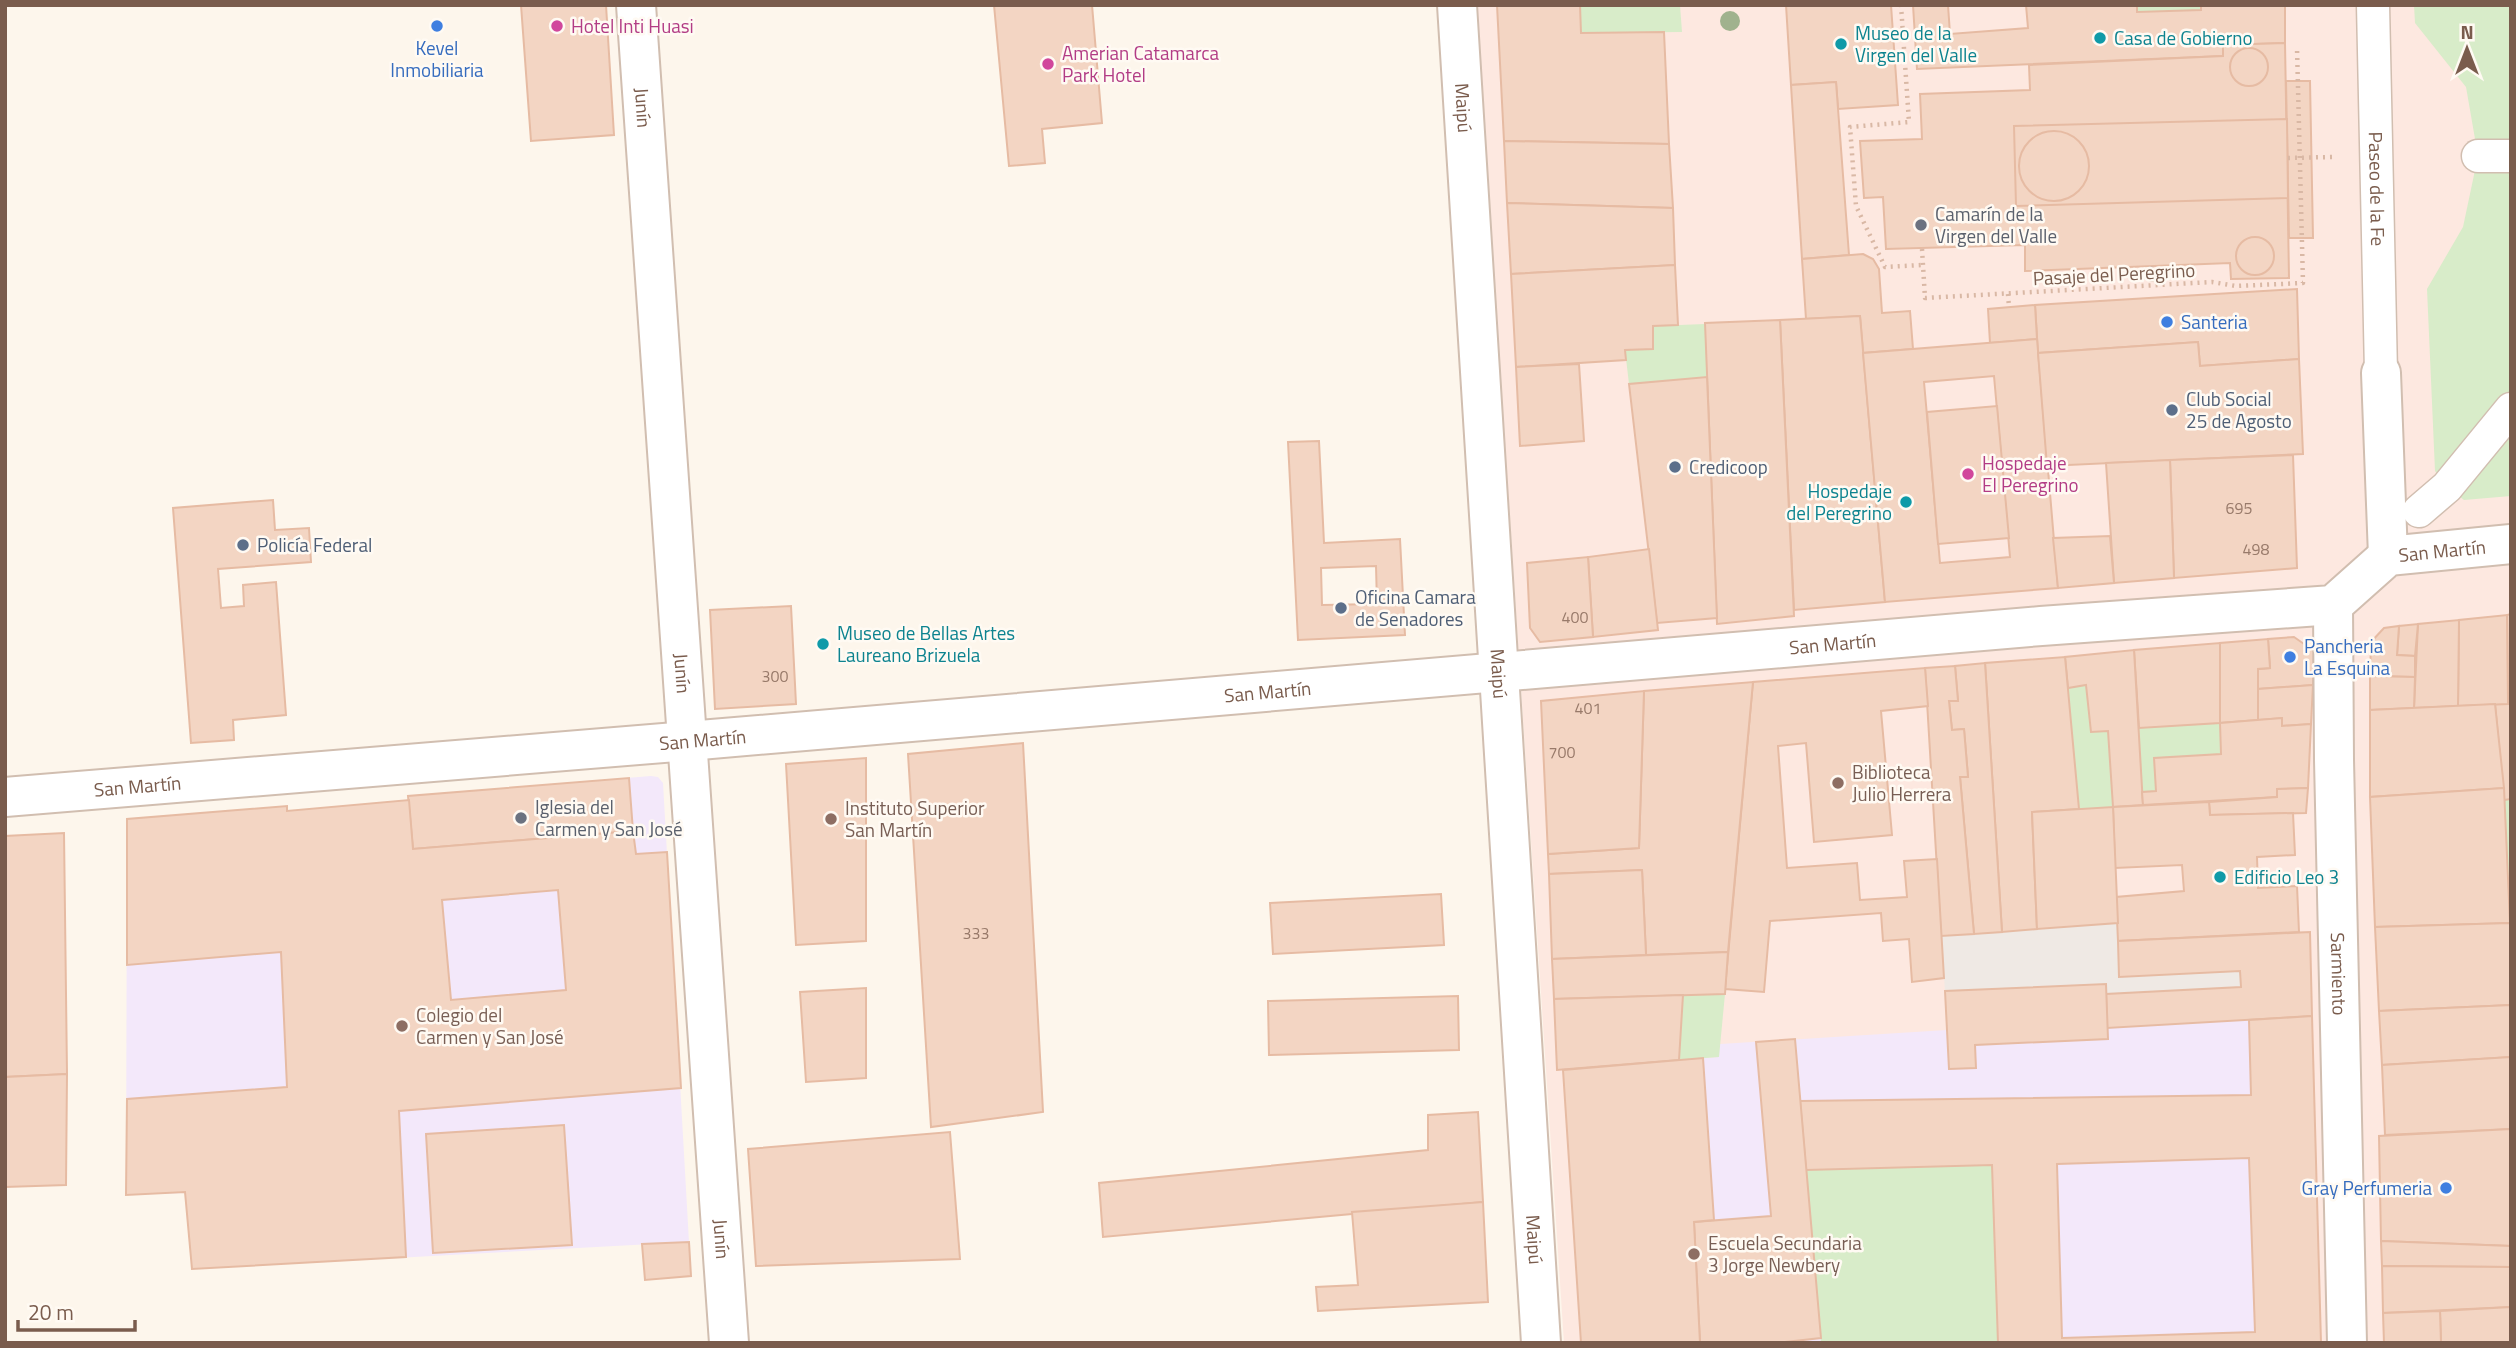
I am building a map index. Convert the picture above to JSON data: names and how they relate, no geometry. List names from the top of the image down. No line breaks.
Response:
{"streets":{"street":["Junín","Maipú","Paseo de la Fe","San Martín","Sarmiento"],"path":["Pasaje del Peregrino"]},"crossings":[["Junín","San Martín"],["Maipú","San Martín"],["San Martín","Sarmiento"]],"places":["Kevel Inmobiliaria","Hotel Inti Huasi","Casa de Gobierno","Museo de la Virgen del Valle","Amerian Catamarca Park Hotel","Camarín de la Virgen del Valle","Santeria","Club Social 25 de Agosto","Credicoop","Hospedaje El Peregrino","Hospedaje del Peregrino","Policía Federal","Oficina Camara de Senadores","Museo de Bellas Artes Laureano Brizuela","Pancheria La Esquina","Biblioteca Julio Herrera","Iglesia del Carmen y San José","Instituto Superior San Martín","Edificio Leo 3","Colegio del Carmen y San José","Gray Perfumeria","Escuela Secundaria 3 Jorge Newbery"],"house_numbers":["695","498","400","300","401","700","333"],"scale_bar":"20 m","north":"top"}
